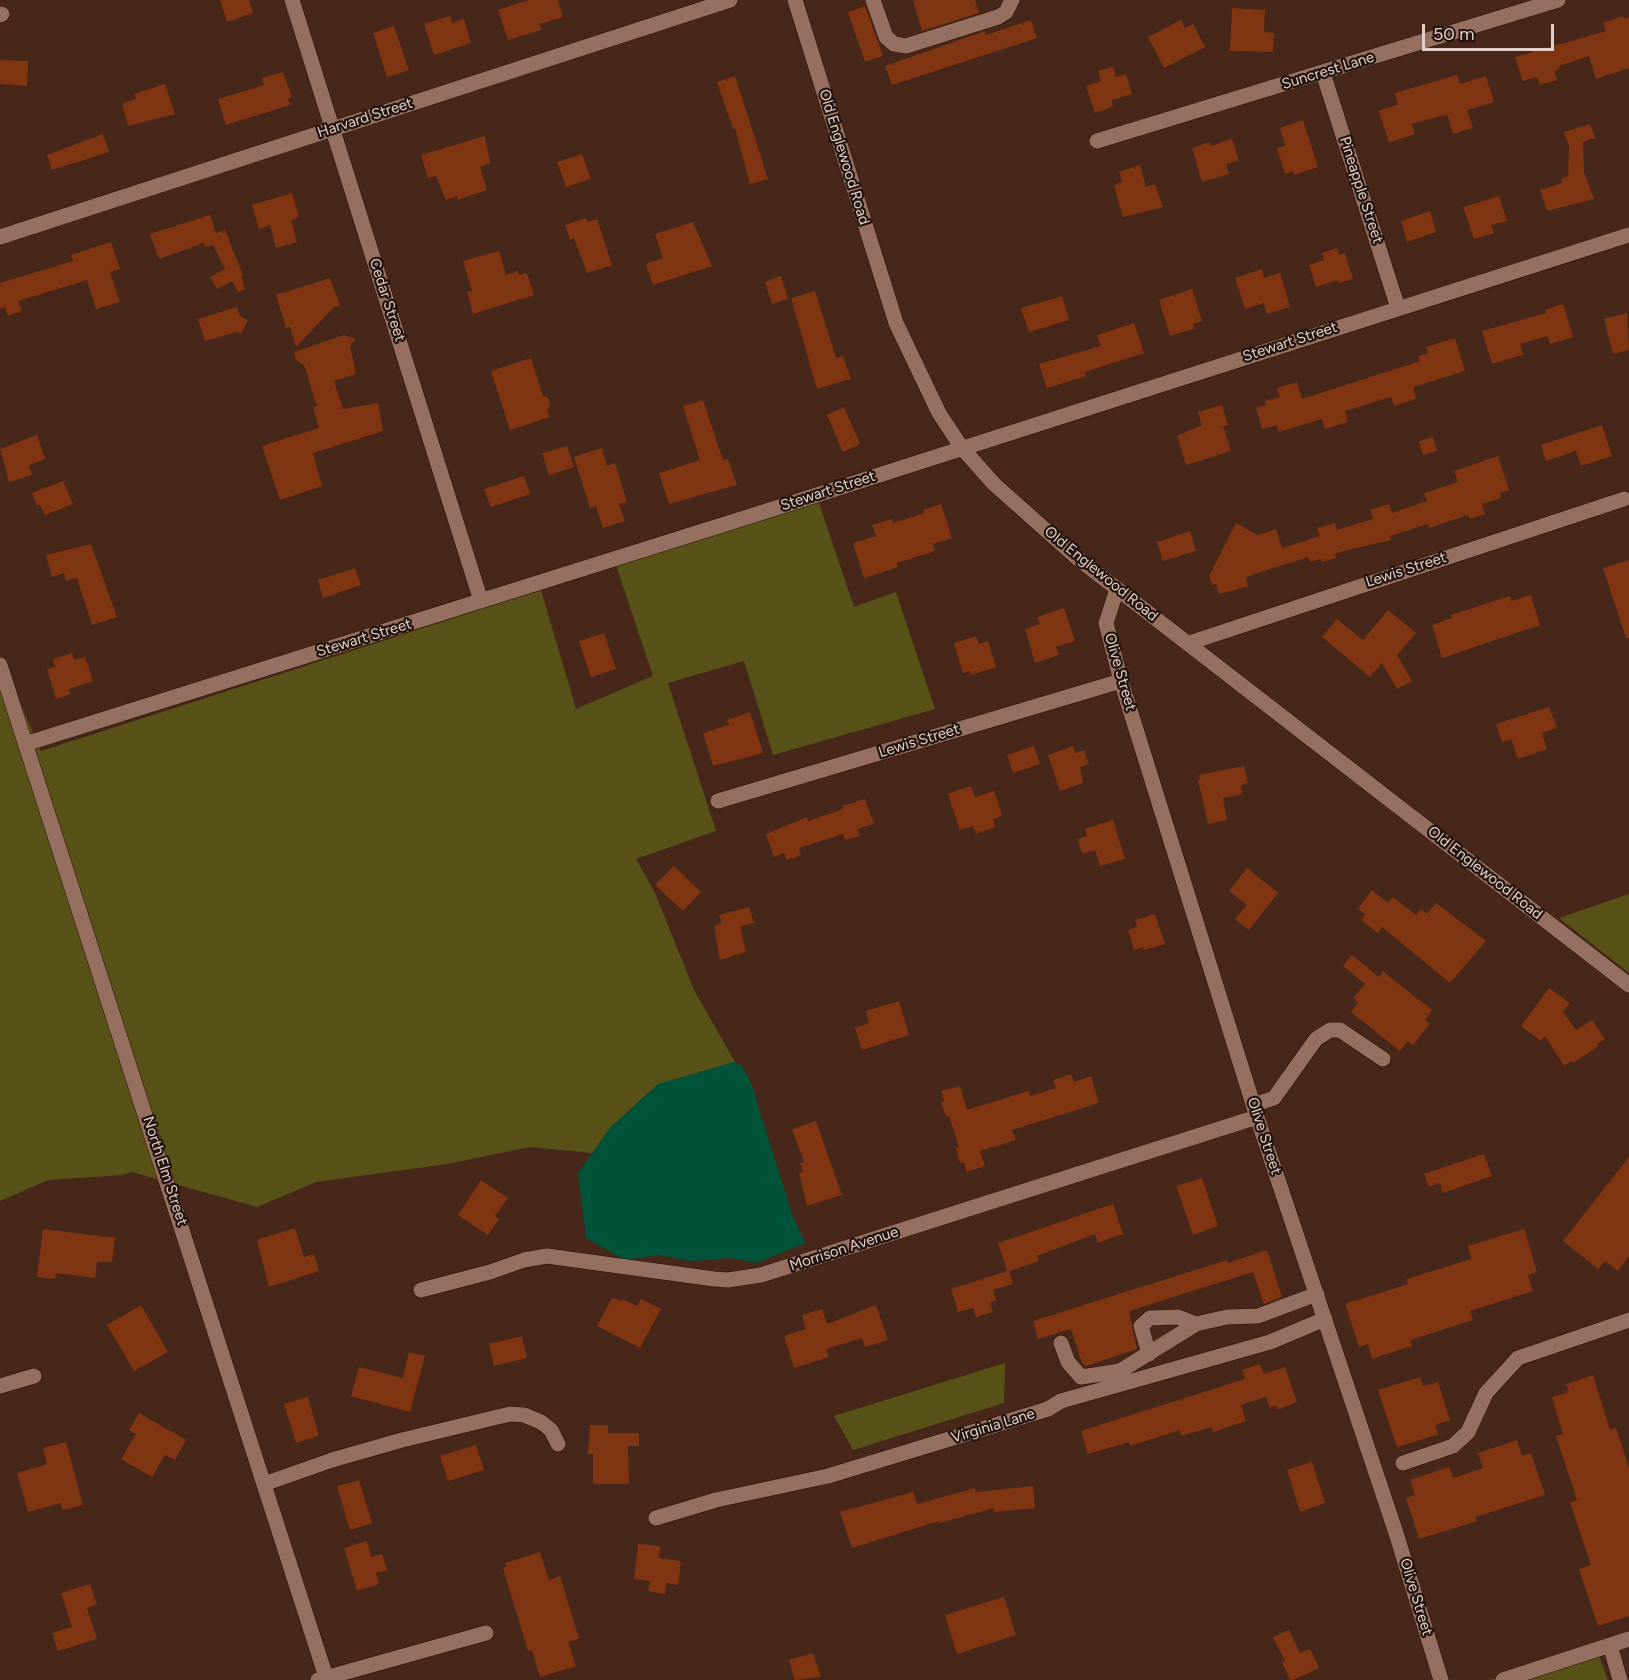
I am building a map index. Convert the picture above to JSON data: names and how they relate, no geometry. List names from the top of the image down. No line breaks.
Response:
{"streets":{"street":["Suncrest Lane","Harvard Street","Old Englewood Road","Pineapple Street","Cedar Street","Stewart Street","Lewis Street","Olive Street","North Elm Street","Morrison Avenue","Virginia Lane"]},"crossings":[["Suncrest Lane","Pineapple Street"],["Harvard Street","Cedar Street"],["Old Englewood Road","Stewart Street"],["Old Englewood Road","Lewis Street"],["Old Englewood Road","Olive Street"],["Pineapple Street","Stewart Street"],["Cedar Street","Stewart Street"],["Stewart Street","North Elm Street"],["Lewis Street","Olive Street"],["Olive Street","Morrison Avenue"],["Olive Street","Virginia Lane"]],"scale_bar":"50 m"}
